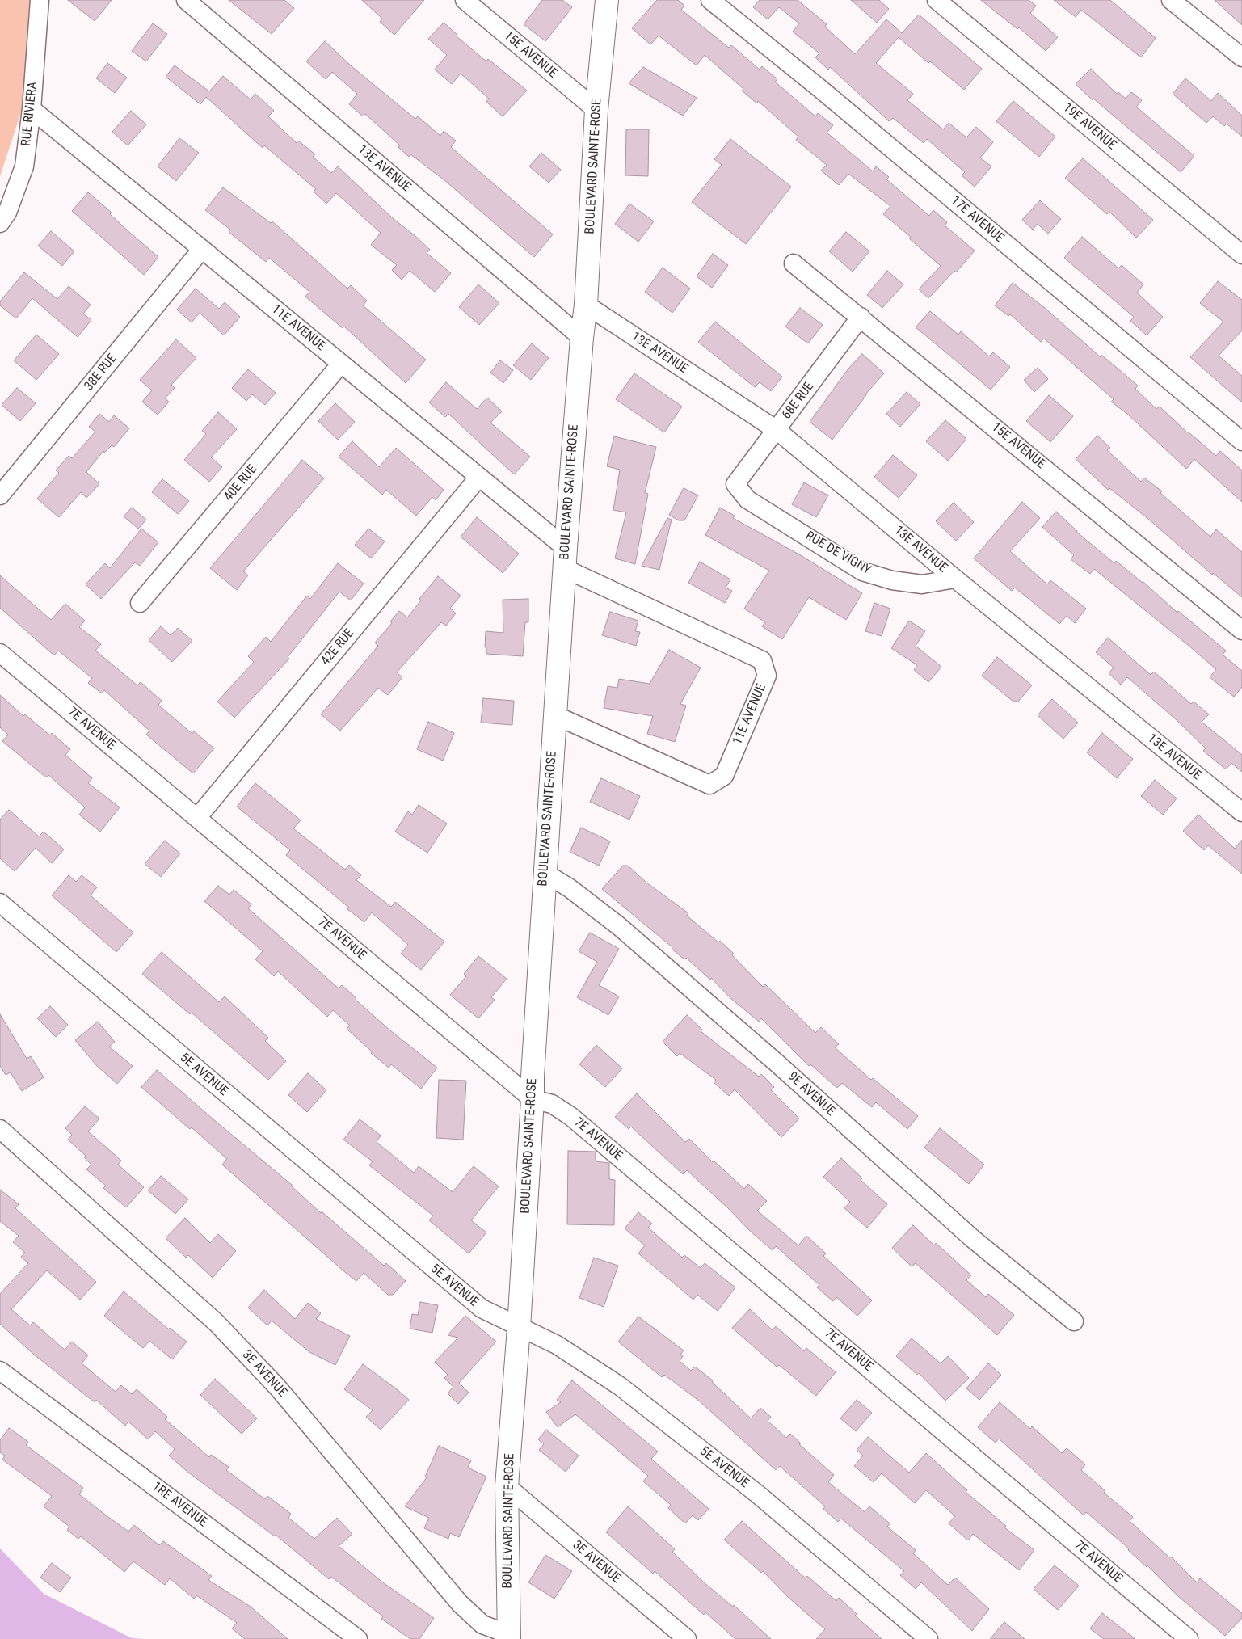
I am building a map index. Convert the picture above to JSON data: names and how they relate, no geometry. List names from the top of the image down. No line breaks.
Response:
{"streets":{"street":["15E AVENUE","RUE RIVIERA","19E AVENUE","BOULEVARD SAINTE-ROSE","13E AVENUE","17E AVENUE","11E AVENUE","38E RUE","68E RUE","40E RUE","RUE DE VIGNY","42E RUE","7E AVENUE","5E AVENUE","9E AVENUE","3E AVENUE","1RE AVENUE"]},"crossings":[["15E AVENUE","BOULEVARD SAINTE-ROSE"],["15E AVENUE","68E RUE"],["RUE RIVIERA","11E AVENUE"],["BOULEVARD SAINTE-ROSE","13E AVENUE"],["BOULEVARD SAINTE-ROSE","11E AVENUE"],["BOULEVARD SAINTE-ROSE","7E AVENUE"],["BOULEVARD SAINTE-ROSE","5E AVENUE"],["BOULEVARD SAINTE-ROSE","9E AVENUE"],["BOULEVARD SAINTE-ROSE","3E AVENUE"],["13E AVENUE","68E RUE"],["13E AVENUE","RUE DE VIGNY"],["11E AVENUE","38E RUE"],["11E AVENUE","40E RUE"],["11E AVENUE","42E RUE"],["68E RUE","RUE DE VIGNY"],["42E RUE","7E AVENUE"]]}
